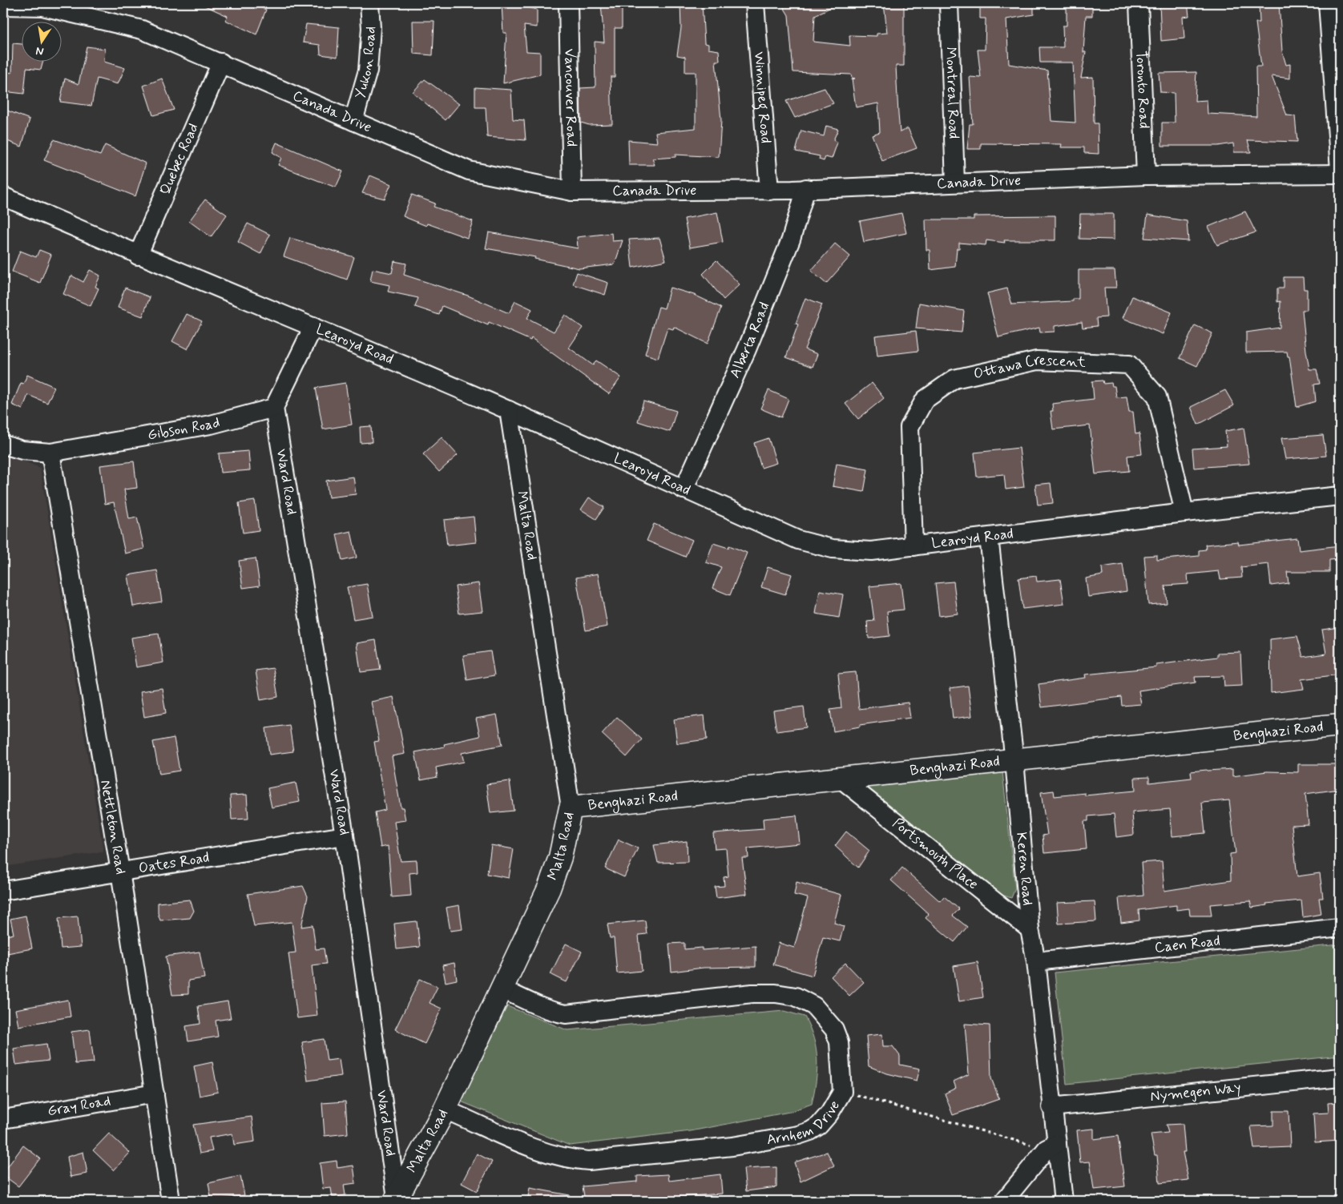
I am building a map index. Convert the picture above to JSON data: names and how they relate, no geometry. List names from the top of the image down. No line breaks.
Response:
{"streets":{"street":["Yukon Road","Toronto Road","Montreal Road","Winnipeg Road","Vancouver Road","Canada Drive","Quebec Road","Alberta Road","Learoyd Road","Ottawa Crescent","Gibson Road","Ward Road","Malta Road","Benghazi Road","Nettleton Road","Portsmouth Place","Oates Road","Keren Road","Caen Road","Nymegen Way","Gray Road","Arnhem Drive"]},"crossings":[["Yukon Road","Canada Drive"],["Toronto Road","Canada Drive"],["Montreal Road","Canada Drive"],["Winnipeg Road","Canada Drive"],["Vancouver Road","Canada Drive"],["Canada Drive","Quebec Road"],["Canada Drive","Alberta Road"],["Quebec Road","Learoyd Road"],["Alberta Road","Learoyd Road"],["Learoyd Road","Ottawa Crescent"],["Learoyd Road","Malta Road"],["Learoyd Road","Keren Road"],["Gibson Road","Ward Road"],["Gibson Road","Nettleton Road"],["Ward Road","Malta Road"],["Ward Road","Oates Road"],["Malta Road","Benghazi Road"],["Malta Road","Arnhem Drive"],["Benghazi Road","Portsmouth Place"],["Benghazi Road","Keren Road"],["Nettleton Road","Oates Road"],["Nettleton Road","Gray Road"],["Portsmouth Place","Keren Road"],["Keren Road","Caen Road"],["Keren Road","Nymegen Way"]],"north":"bottom"}
